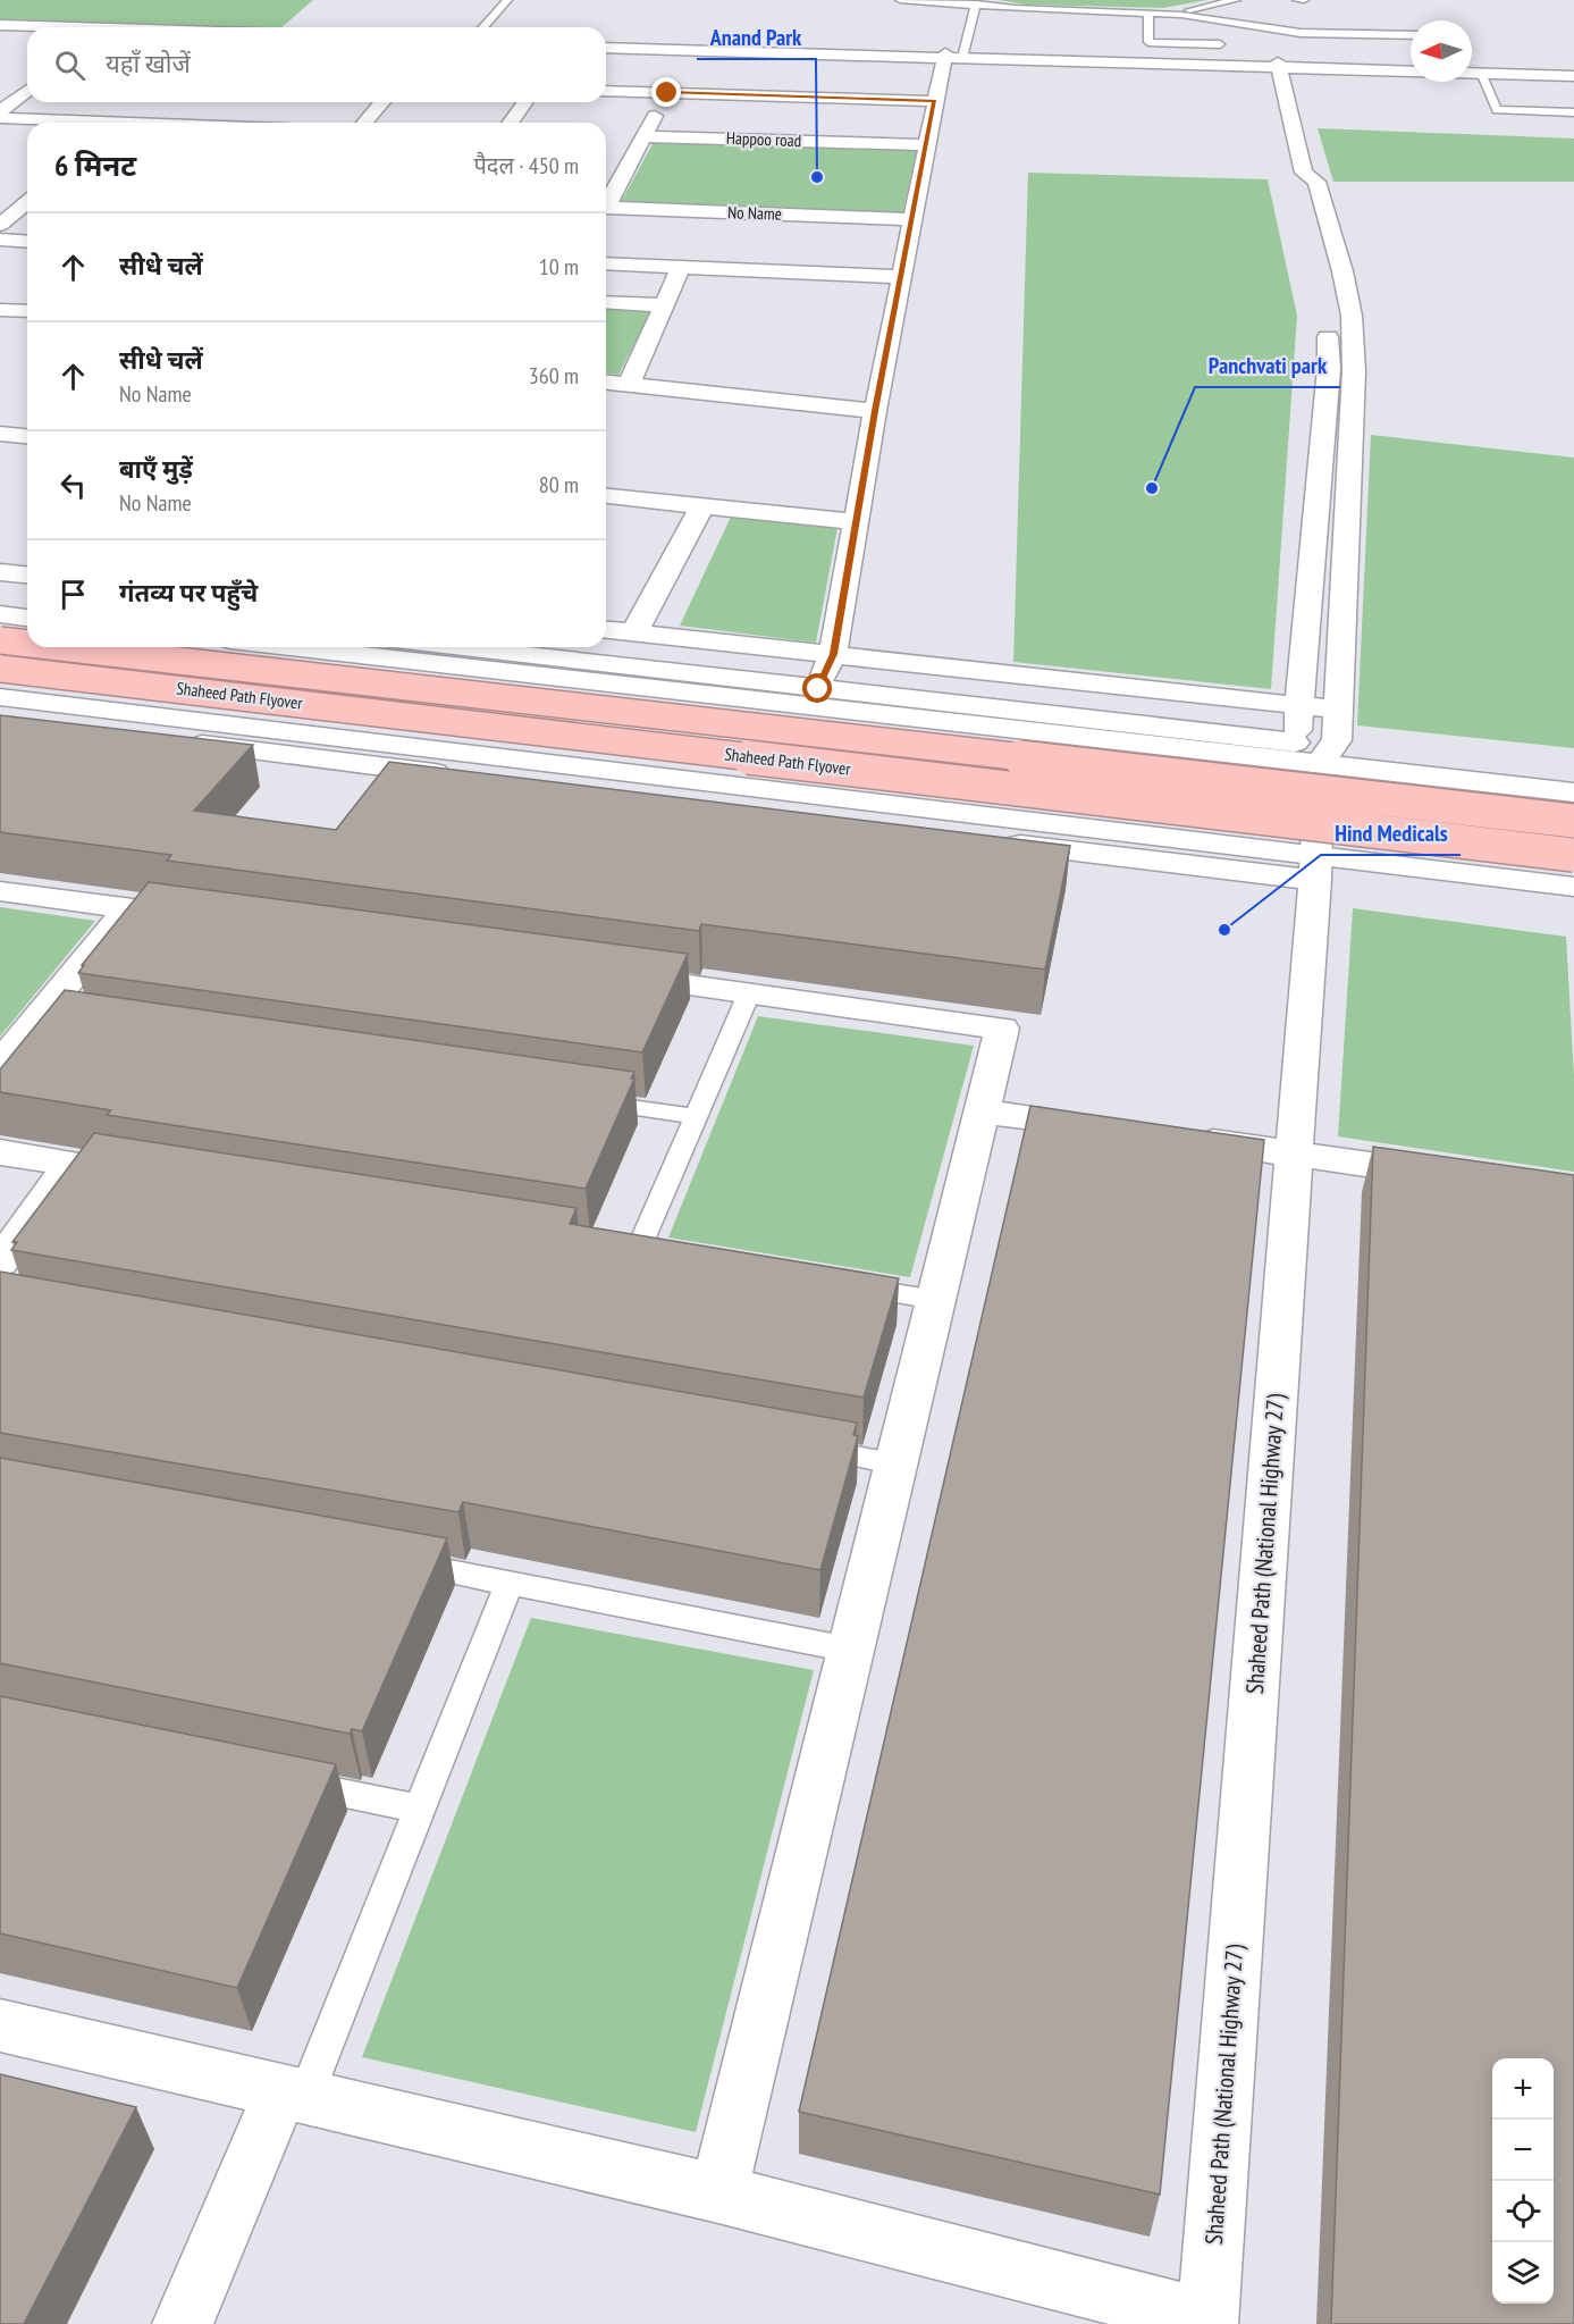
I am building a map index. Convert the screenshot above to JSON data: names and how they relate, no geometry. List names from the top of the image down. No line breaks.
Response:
{"streets":{"highway":["Shaheed Path Flyover"],"street":["Happoo road","No Name","Shaheed Path (National Highway 27)"]},"places":["Anand Park","Panchvati park","Hind Medicals"],"north":"left","page":{"search":"यहाँ खोजें","heading":["6 मिनट","पैदल · 450 m"],"list":[["सीधे चलें","10 m"],["सीधे चलें","No Name","360 m"],["बाएँ मुड़ें","No Name","80 m"],"गंतव्य पर पहुँचे"],"map_buttons":["+","−"]}}
